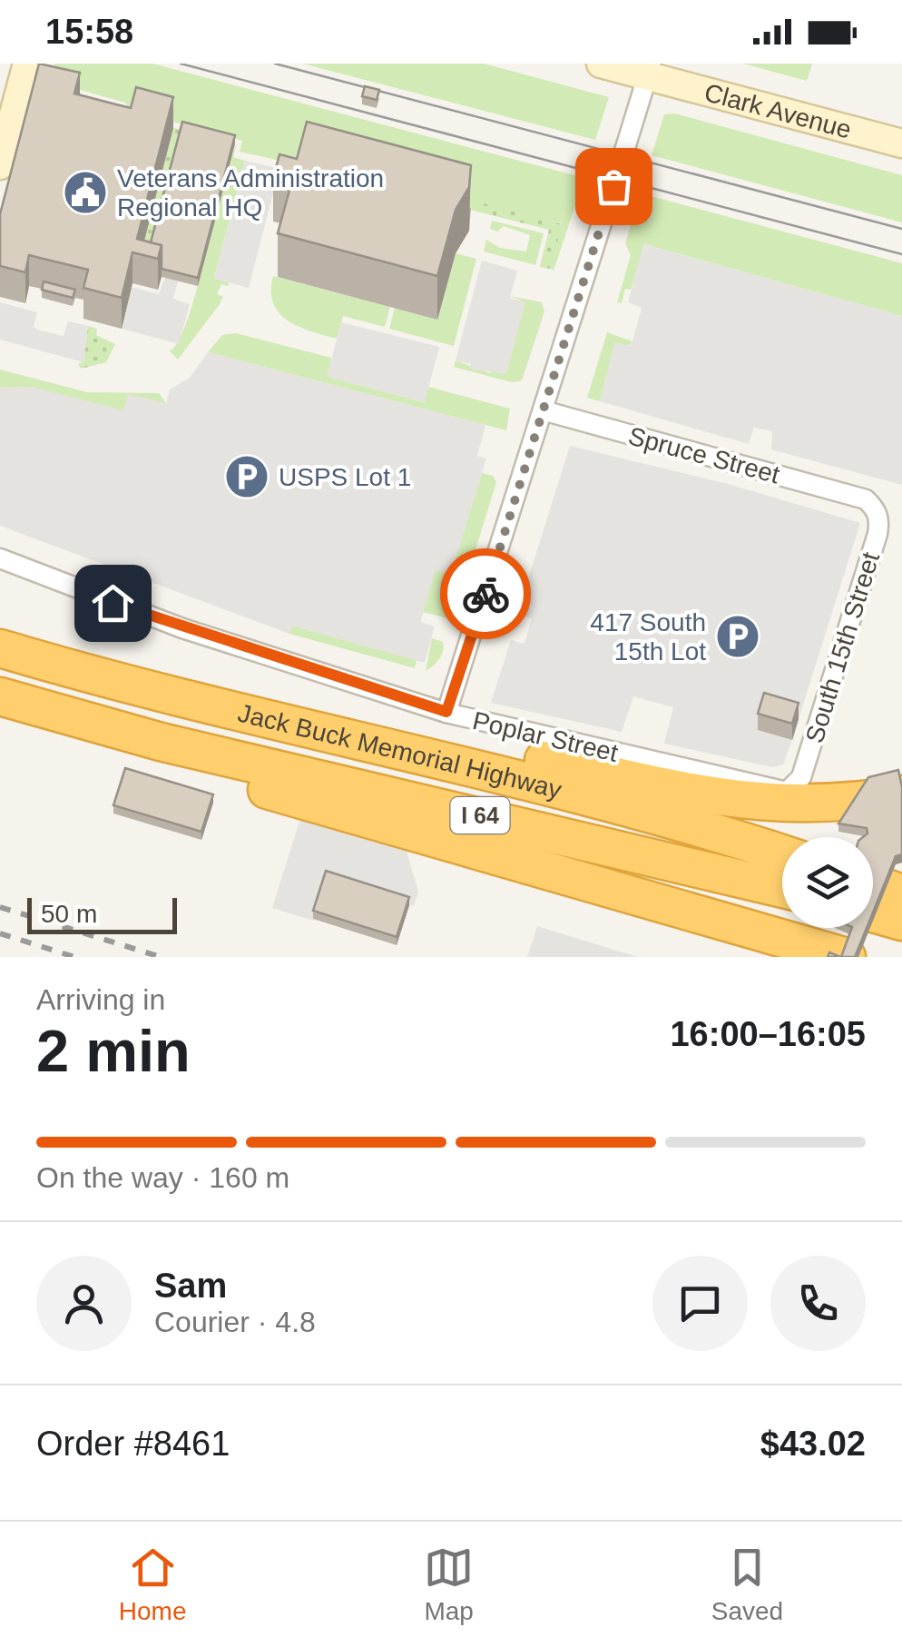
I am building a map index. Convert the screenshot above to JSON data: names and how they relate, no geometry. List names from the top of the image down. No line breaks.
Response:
{"streets":{"highway":["Jack Buck Memorial Highway","I 64"],"street":["Clark Avenue","Spruce Street","South 15th Street","Poplar Street"]},"crossings":[["Spruce Street","South 15th Street"],["South 15th Street","Poplar Street"]],"places":{"public building":["Veterans Administration Regional HQ"],"parking":["USPS Lot 1","417 South 15th Lot"]},"scale_bar":"50 m","page":{"status":"15:58","scale":"50 m","heading":["2 min","Arriving in","16:00–16:05"],"panel":["Sam","Courier · 4.8","Order #8461","$43.02"],"bar":"On the way · 160 m","tabs":["Home","Map","Saved"]}}
